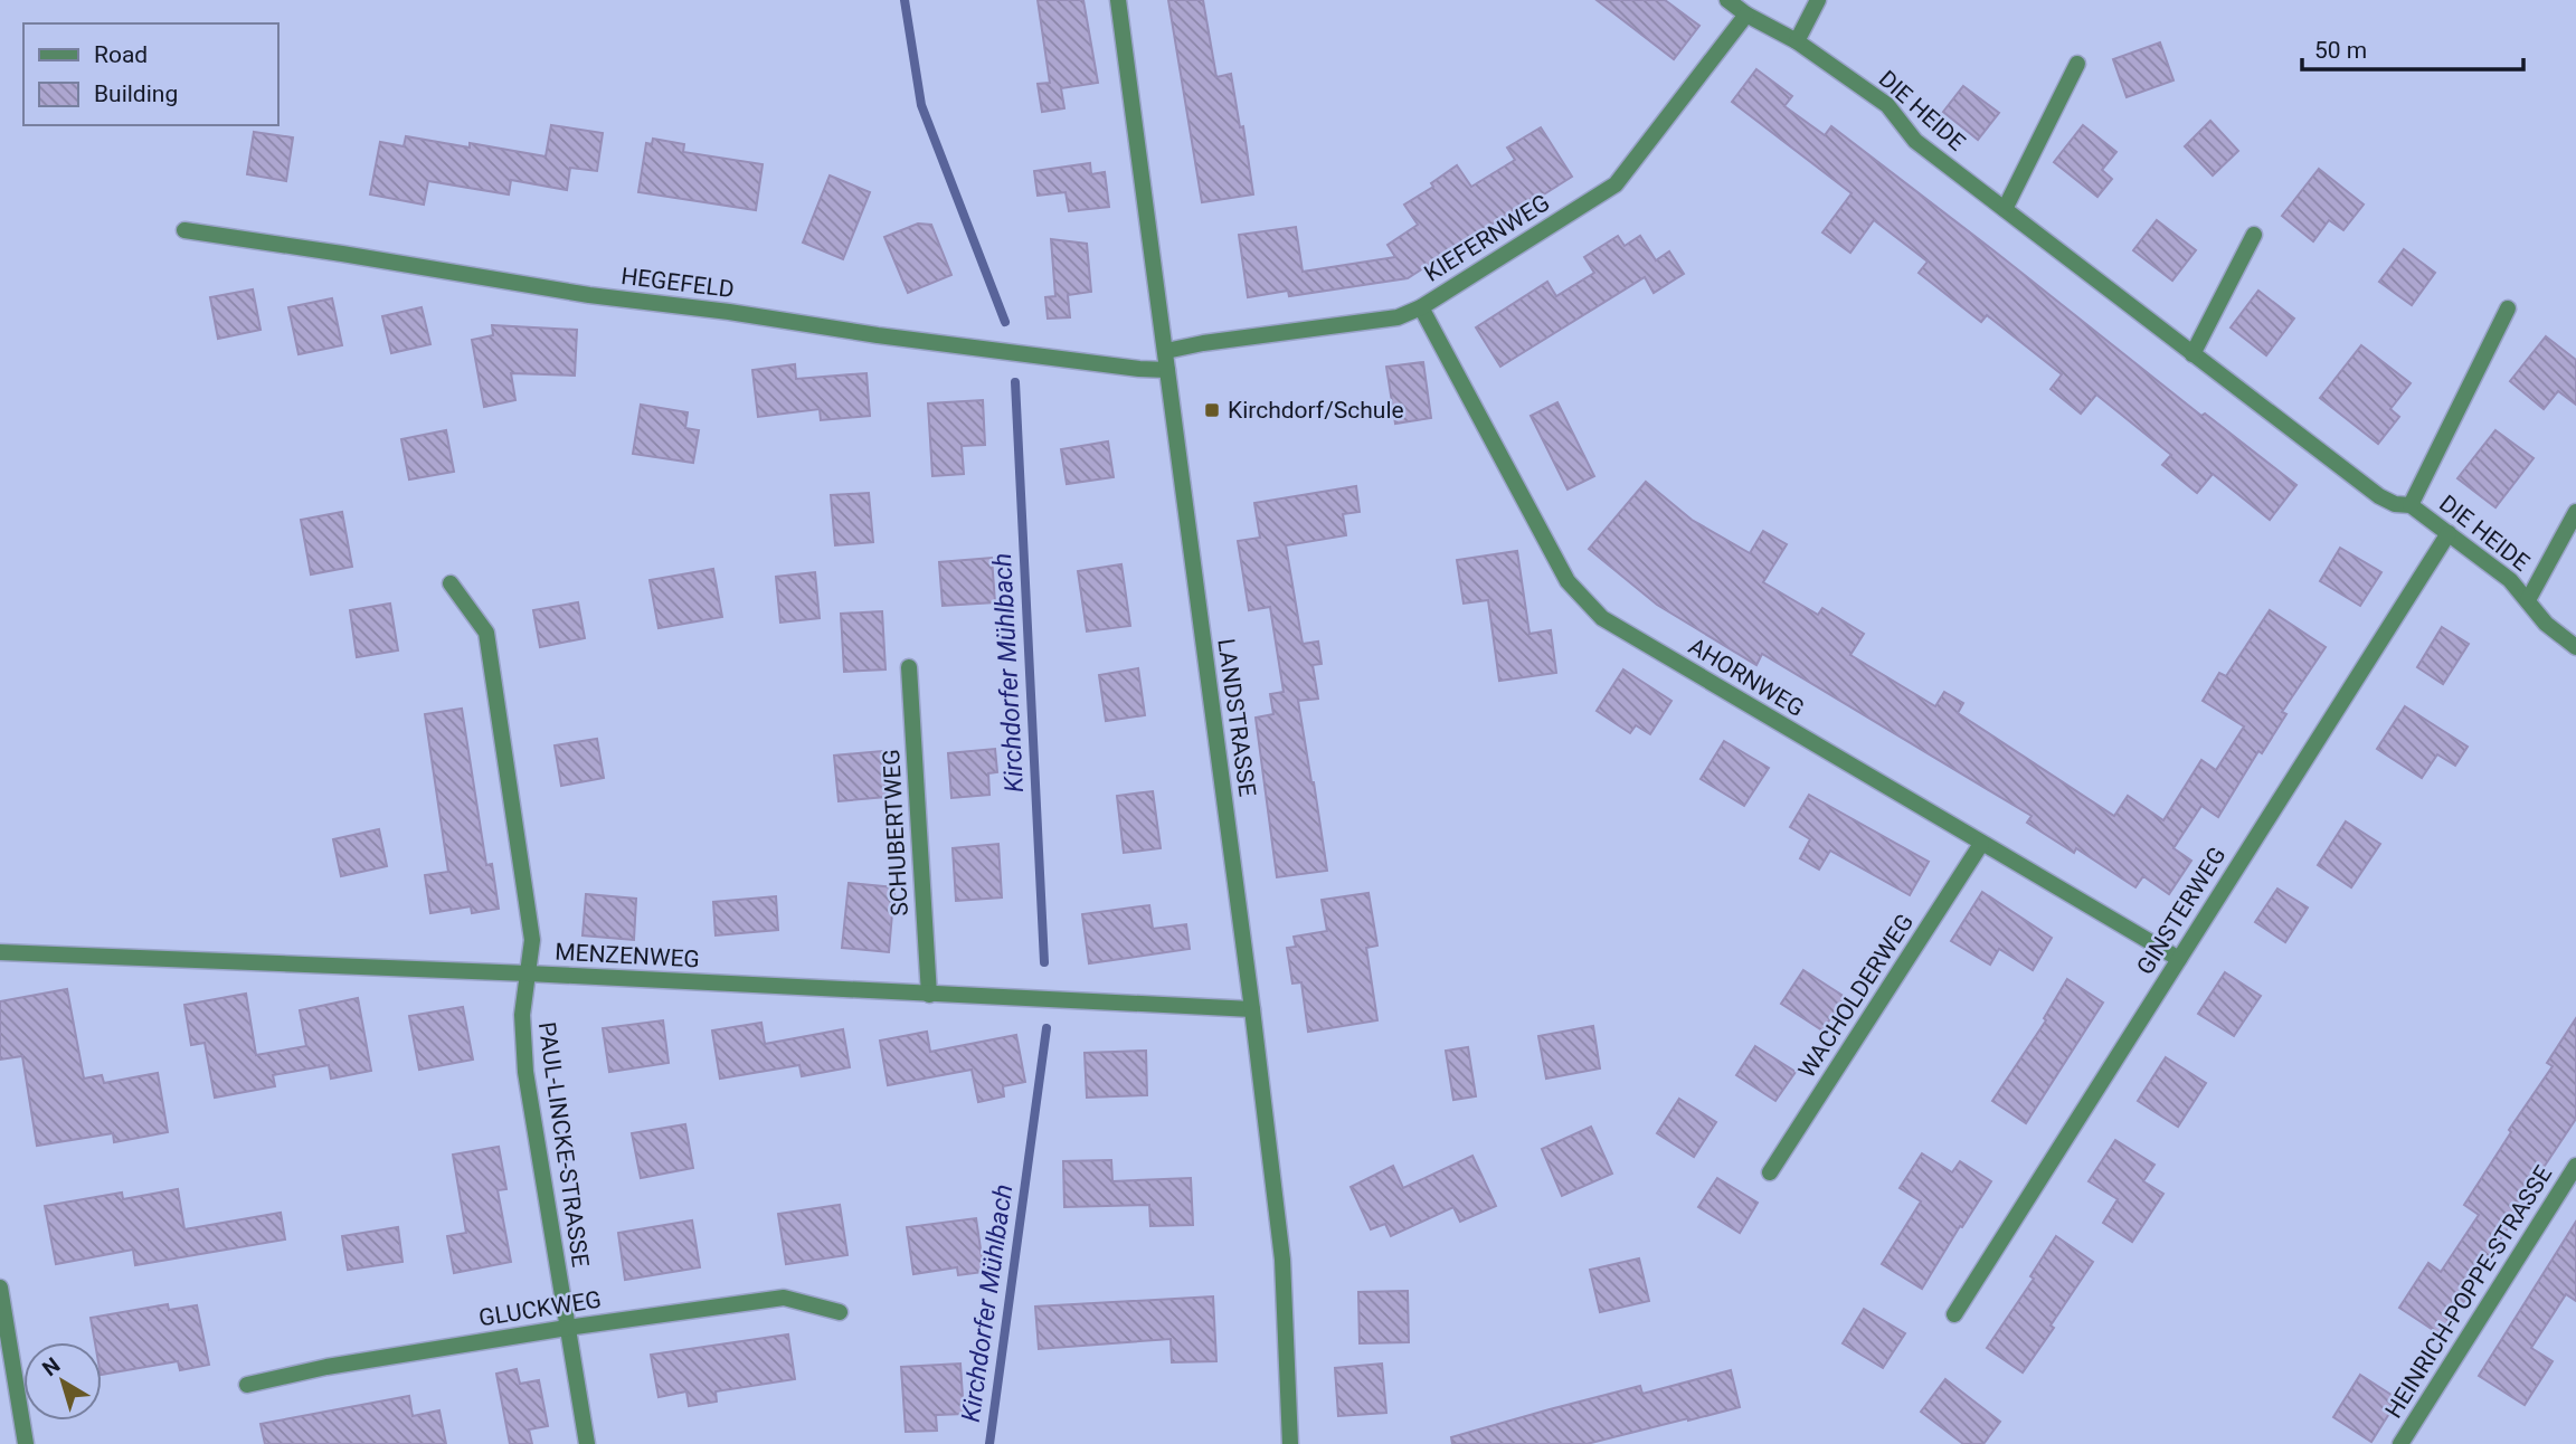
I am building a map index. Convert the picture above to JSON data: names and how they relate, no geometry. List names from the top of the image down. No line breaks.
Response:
{"streets":{"street":["DIE HEIDE","KIEFERNWEG","HEGEFELD","AHORNWEG","LANDSTRASSE","SCHUBERTWEG","GINSTERWEG","MENZENWEG","WACHOLDERWEG","PAUL-LINCKE-STRASSE","HEINRICH-POPPE-STRASSE","GLUCKWEG"]},"crossings":[["DIE HEIDE","KIEFERNWEG"],["DIE HEIDE","GINSTERWEG"],["KIEFERNWEG","AHORNWEG"],["KIEFERNWEG","LANDSTRASSE"],["HEGEFELD","LANDSTRASSE"],["AHORNWEG","GINSTERWEG"],["AHORNWEG","WACHOLDERWEG"],["LANDSTRASSE","MENZENWEG"],["SCHUBERTWEG","MENZENWEG"],["MENZENWEG","PAUL-LINCKE-STRASSE"],["PAUL-LINCKE-STRASSE","GLUCKWEG"]],"water":["Kirchdorfer Mühlbach"],"places":{"transit":["Kirchdorf/Schule"]},"legend":["Road","Building"],"scale_bar":"50 m","north":"top left"}
